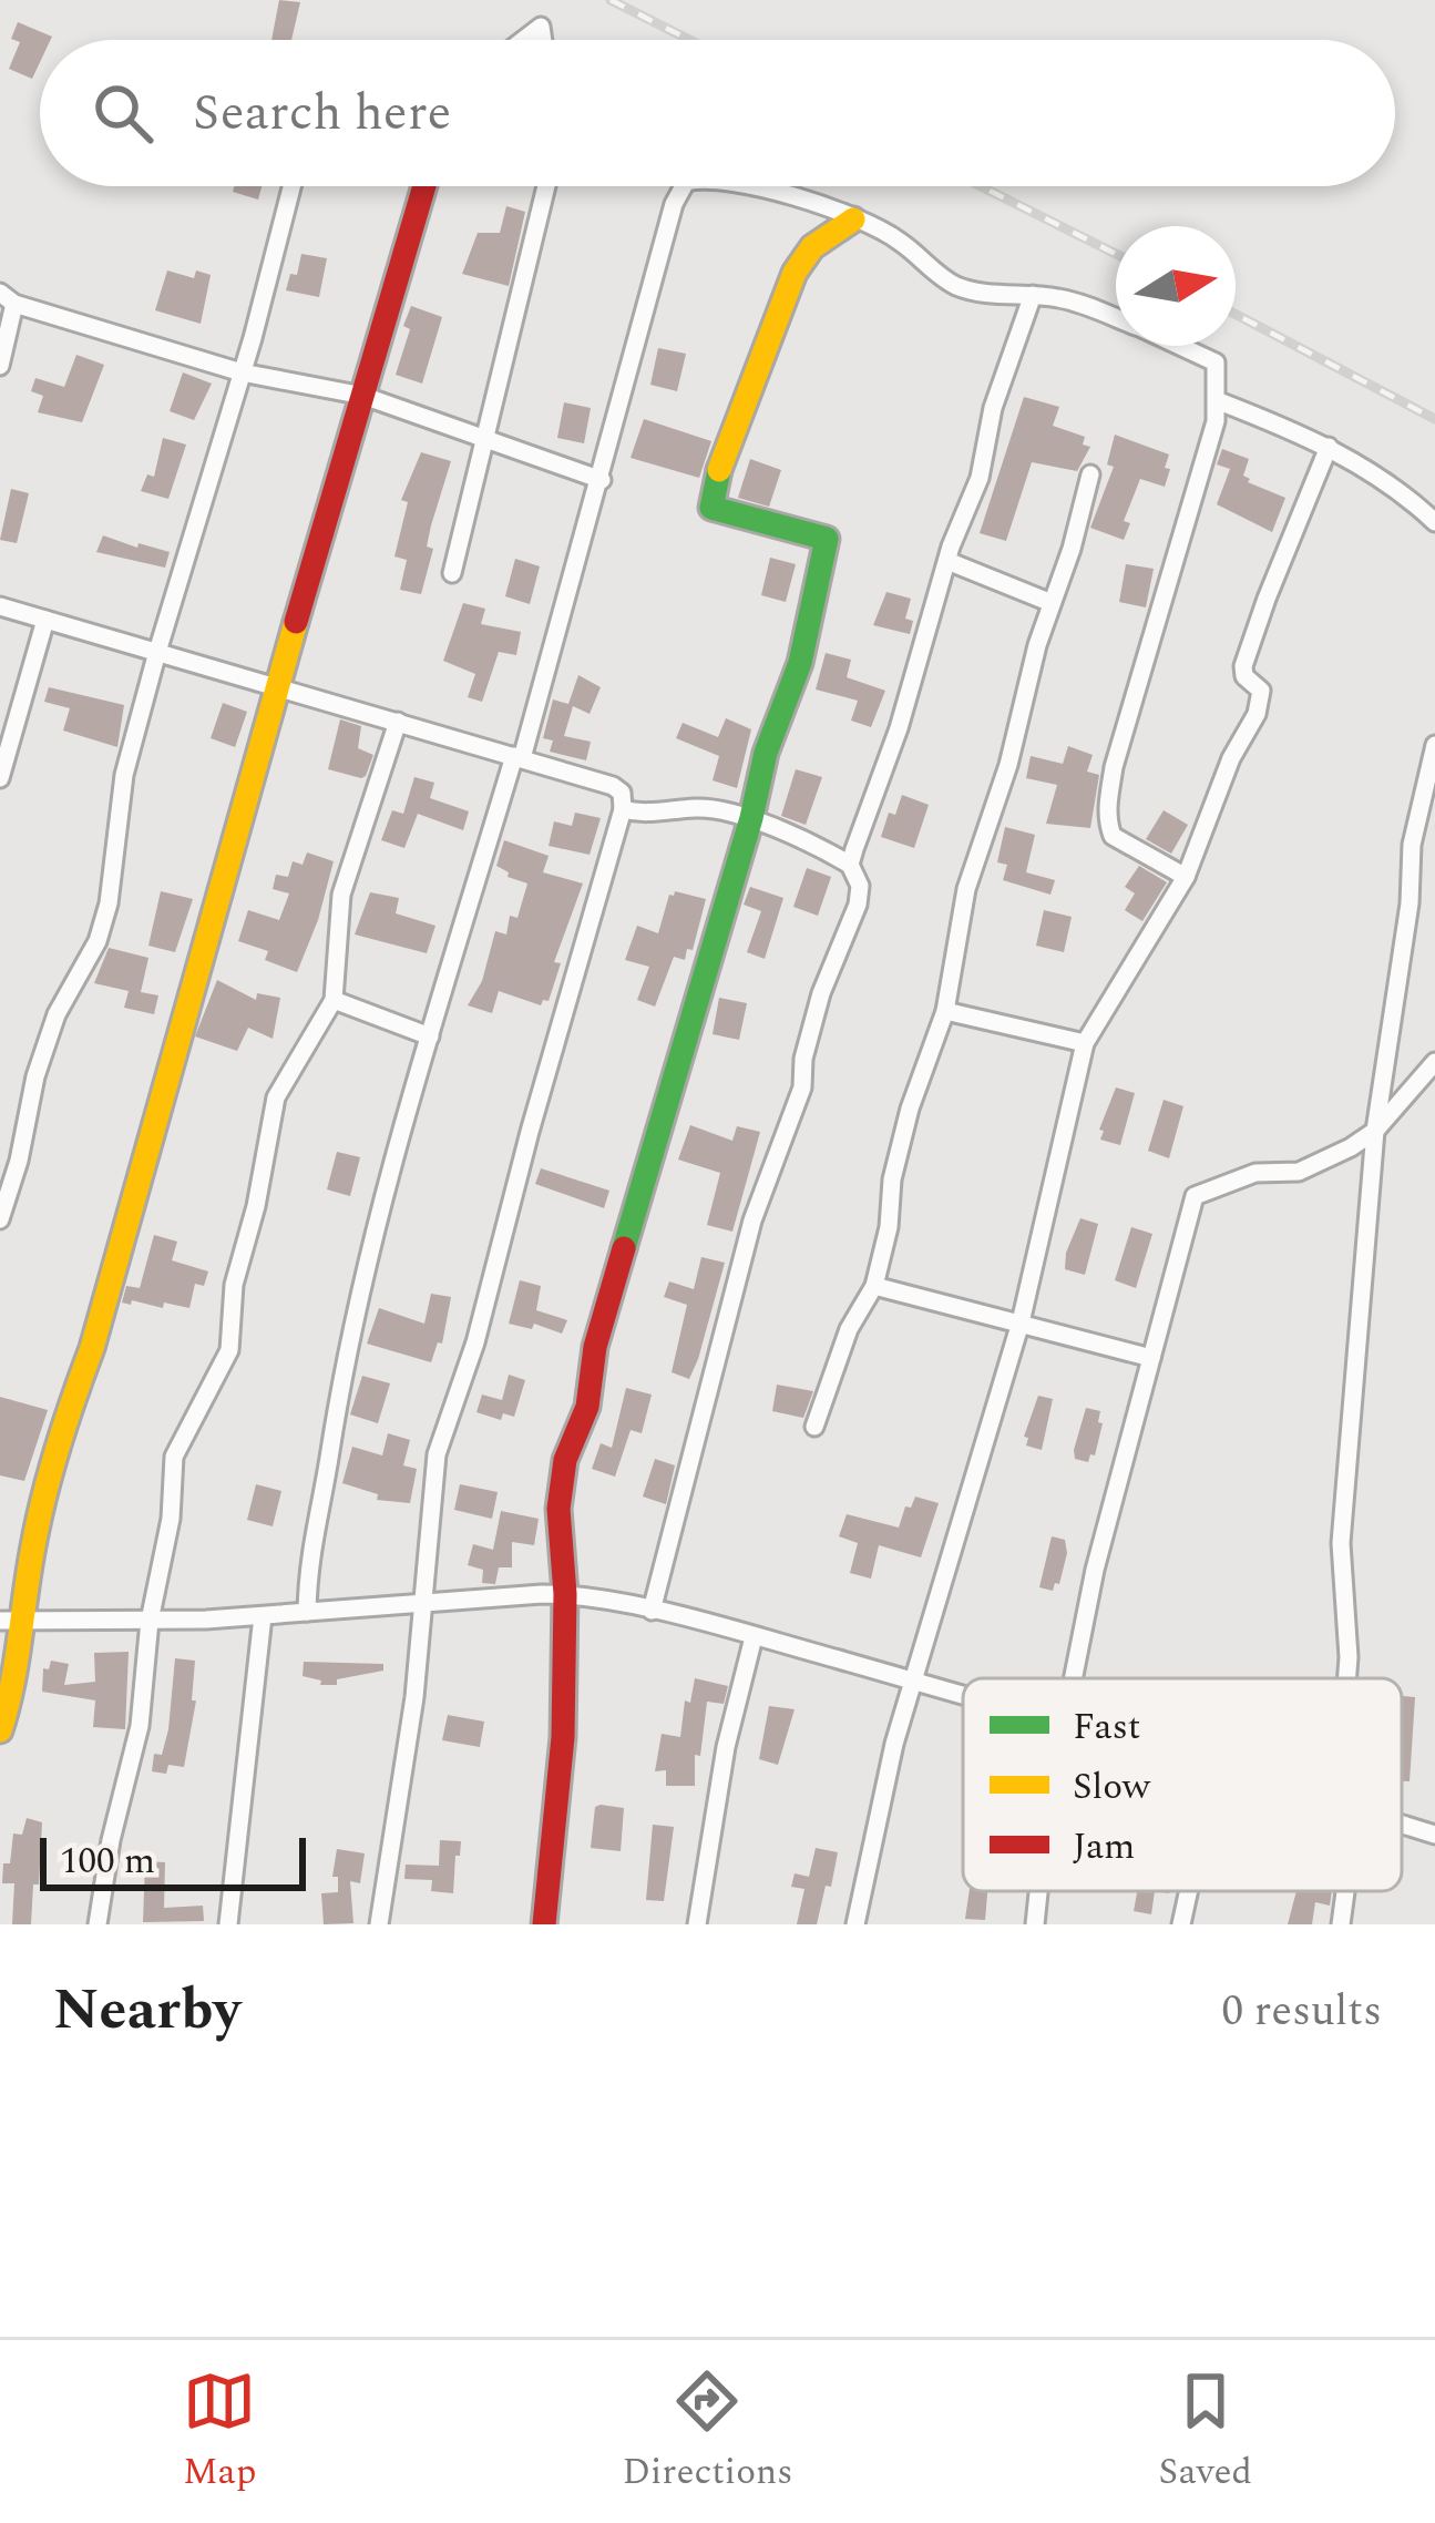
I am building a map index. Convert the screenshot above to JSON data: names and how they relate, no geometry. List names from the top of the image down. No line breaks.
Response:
{"legend":["Fast","Slow","Jam"],"scale_bar":"100 m","north":"right","page":{"search":"Search here","scale":"100 m","heading":["Nearby","0 results"],"nav":["Map","Directions","Saved"]}}
